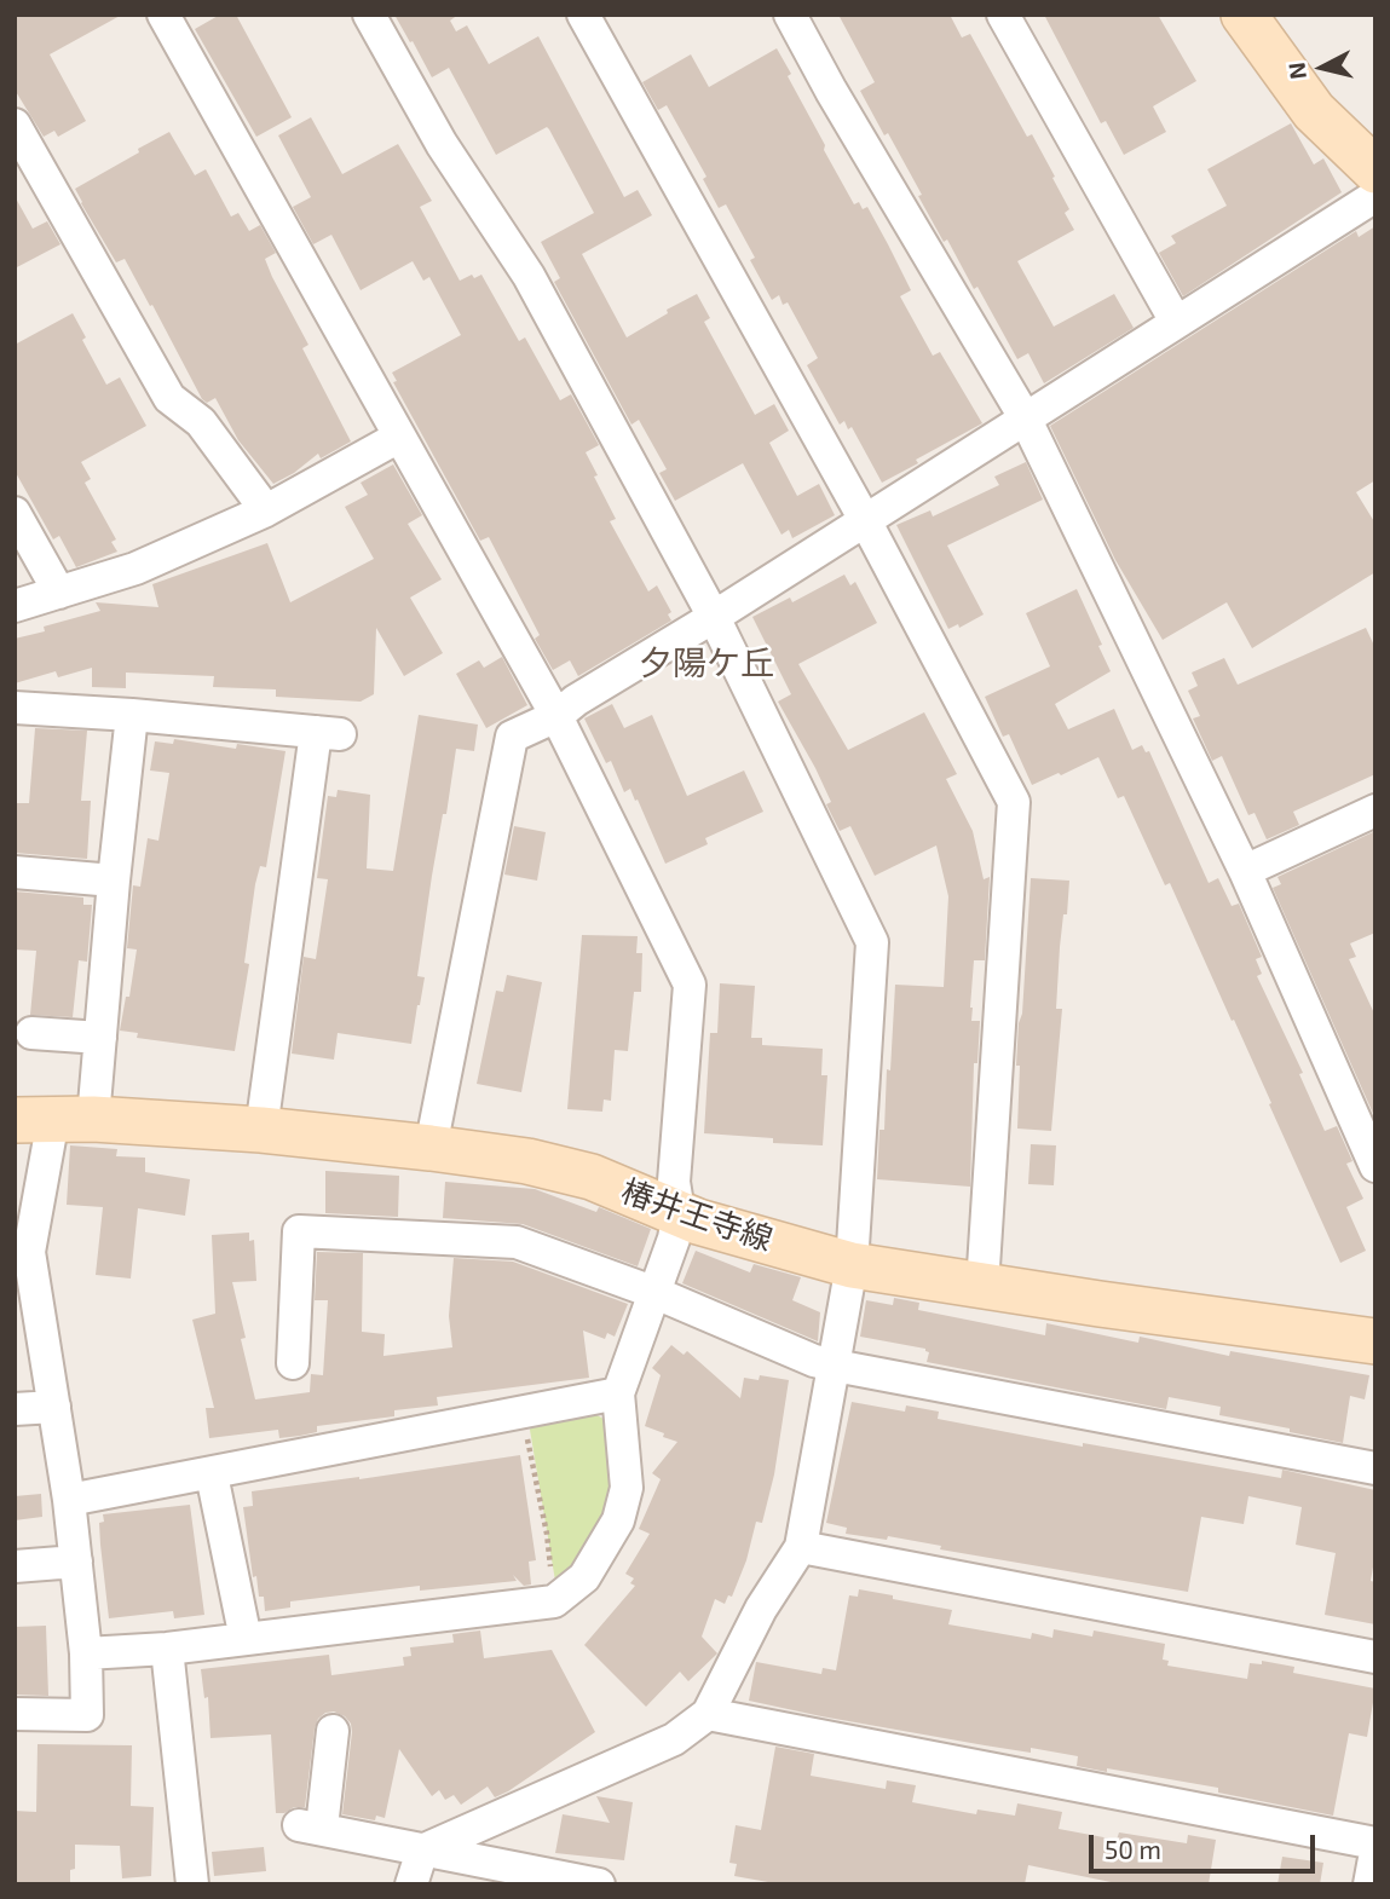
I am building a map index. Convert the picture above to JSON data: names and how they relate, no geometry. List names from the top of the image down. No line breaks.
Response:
{"streets":{"main road":["椿井王寺線"]},"districts":["夕陽ケ丘"],"scale_bar":"50 m","north":"left"}
